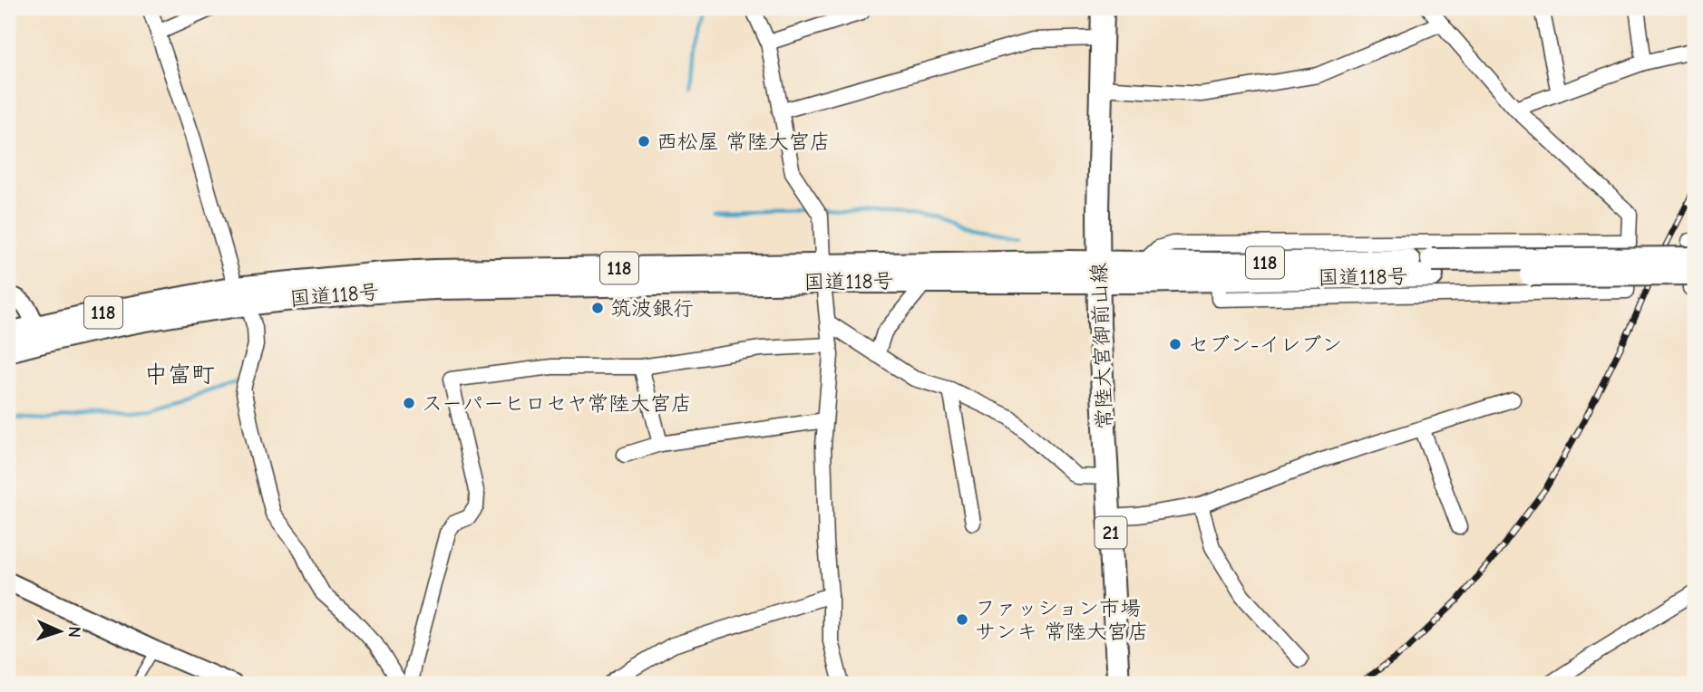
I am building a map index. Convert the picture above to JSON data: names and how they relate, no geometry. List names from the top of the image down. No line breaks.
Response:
{"streets":{"main road":["118","国道118号","常陸大宮御前山線","21"]},"crossings":[["国道118号","常陸大宮御前山線"]],"districts":["中富町"],"places":["西松屋 常陸大宮店","筑波銀行","セブン-イレブン","スーパーヒロセヤ常陸大宮店","ファッション市場 サンキ 常陸大宮店"],"north":"right"}
